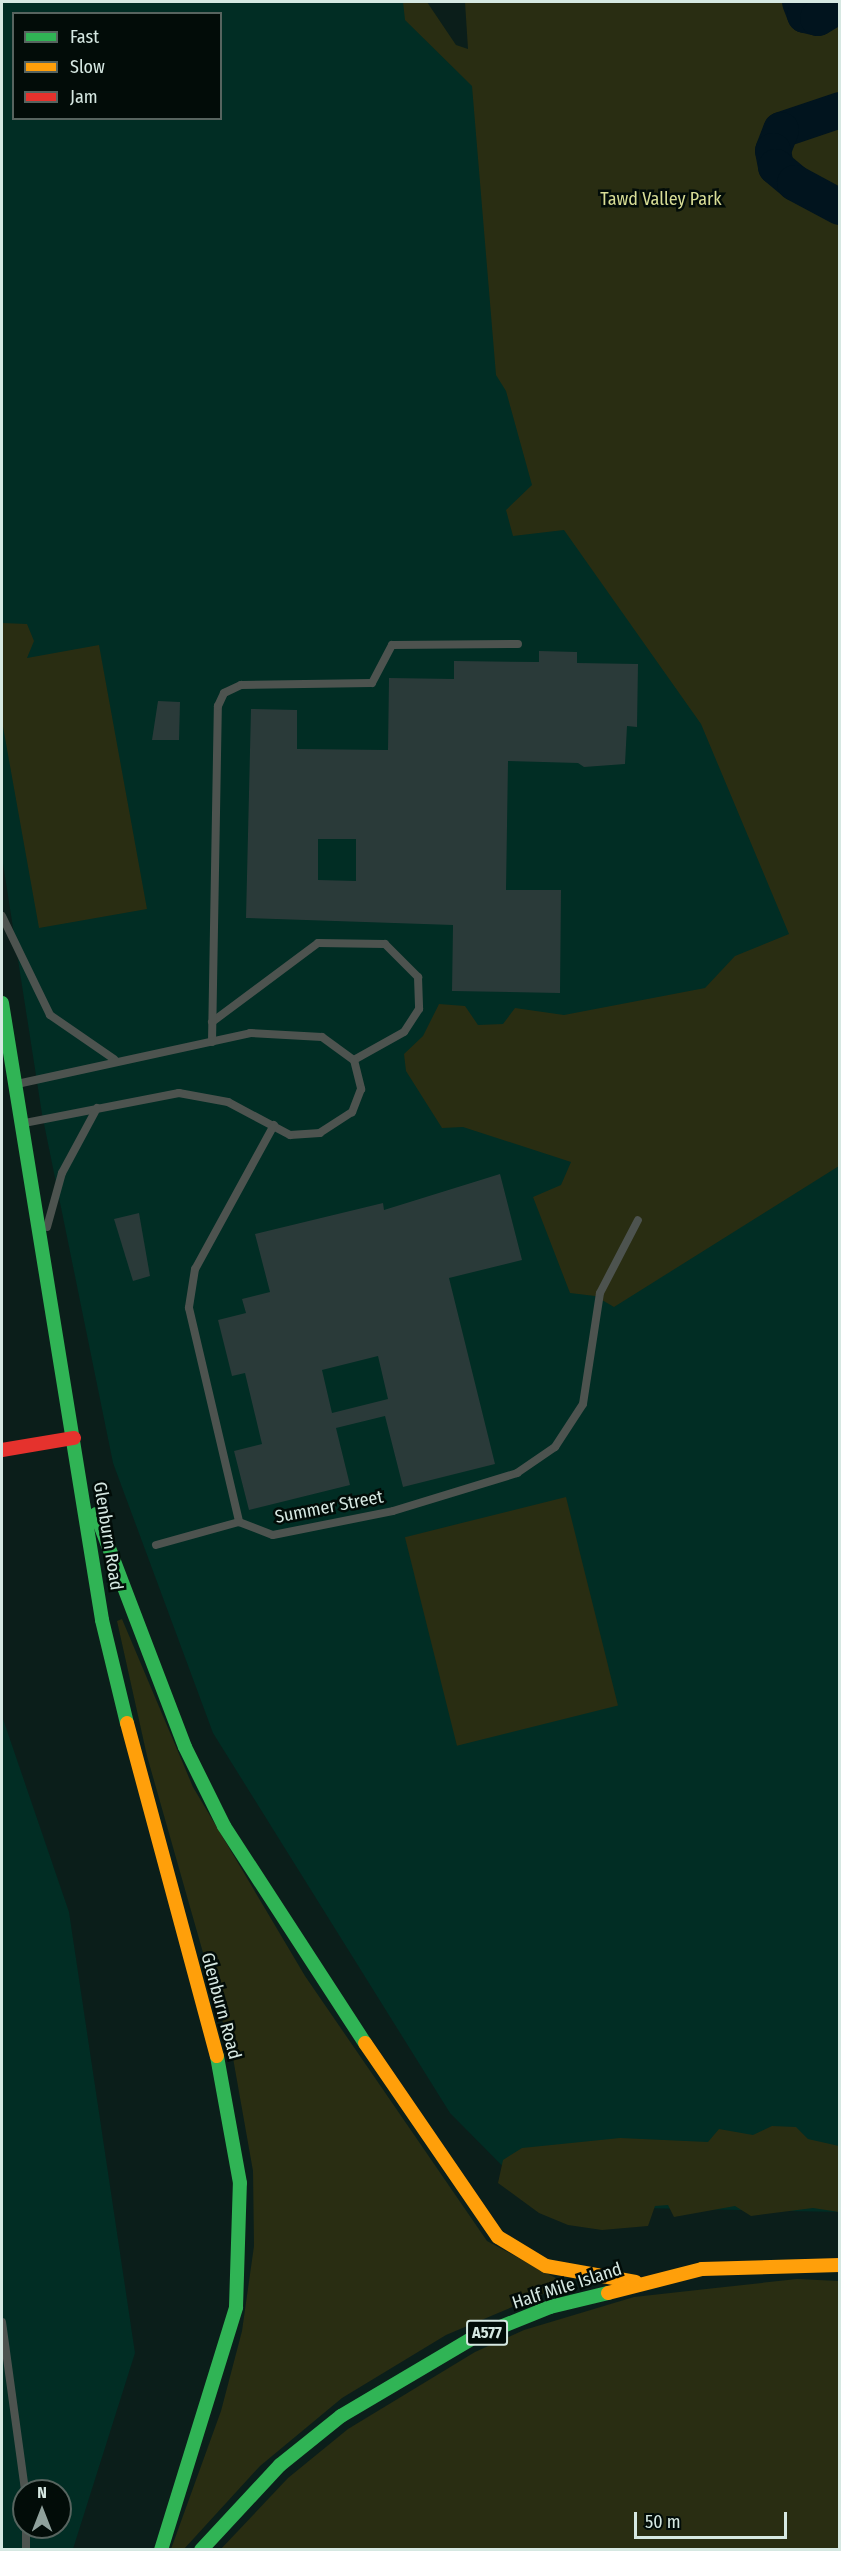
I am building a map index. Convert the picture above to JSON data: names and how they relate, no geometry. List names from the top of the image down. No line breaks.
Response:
{"streets":{"street":["Glenburn Road","Half Mile Island","A577"],"lane":["Summer Street"]},"crossings":[["Glenburn Road","Half Mile Island"]],"parks":["Tawd Valley Park"],"legend":["Fast","Slow","Jam"],"scale_bar":"50 m","north":"top"}
